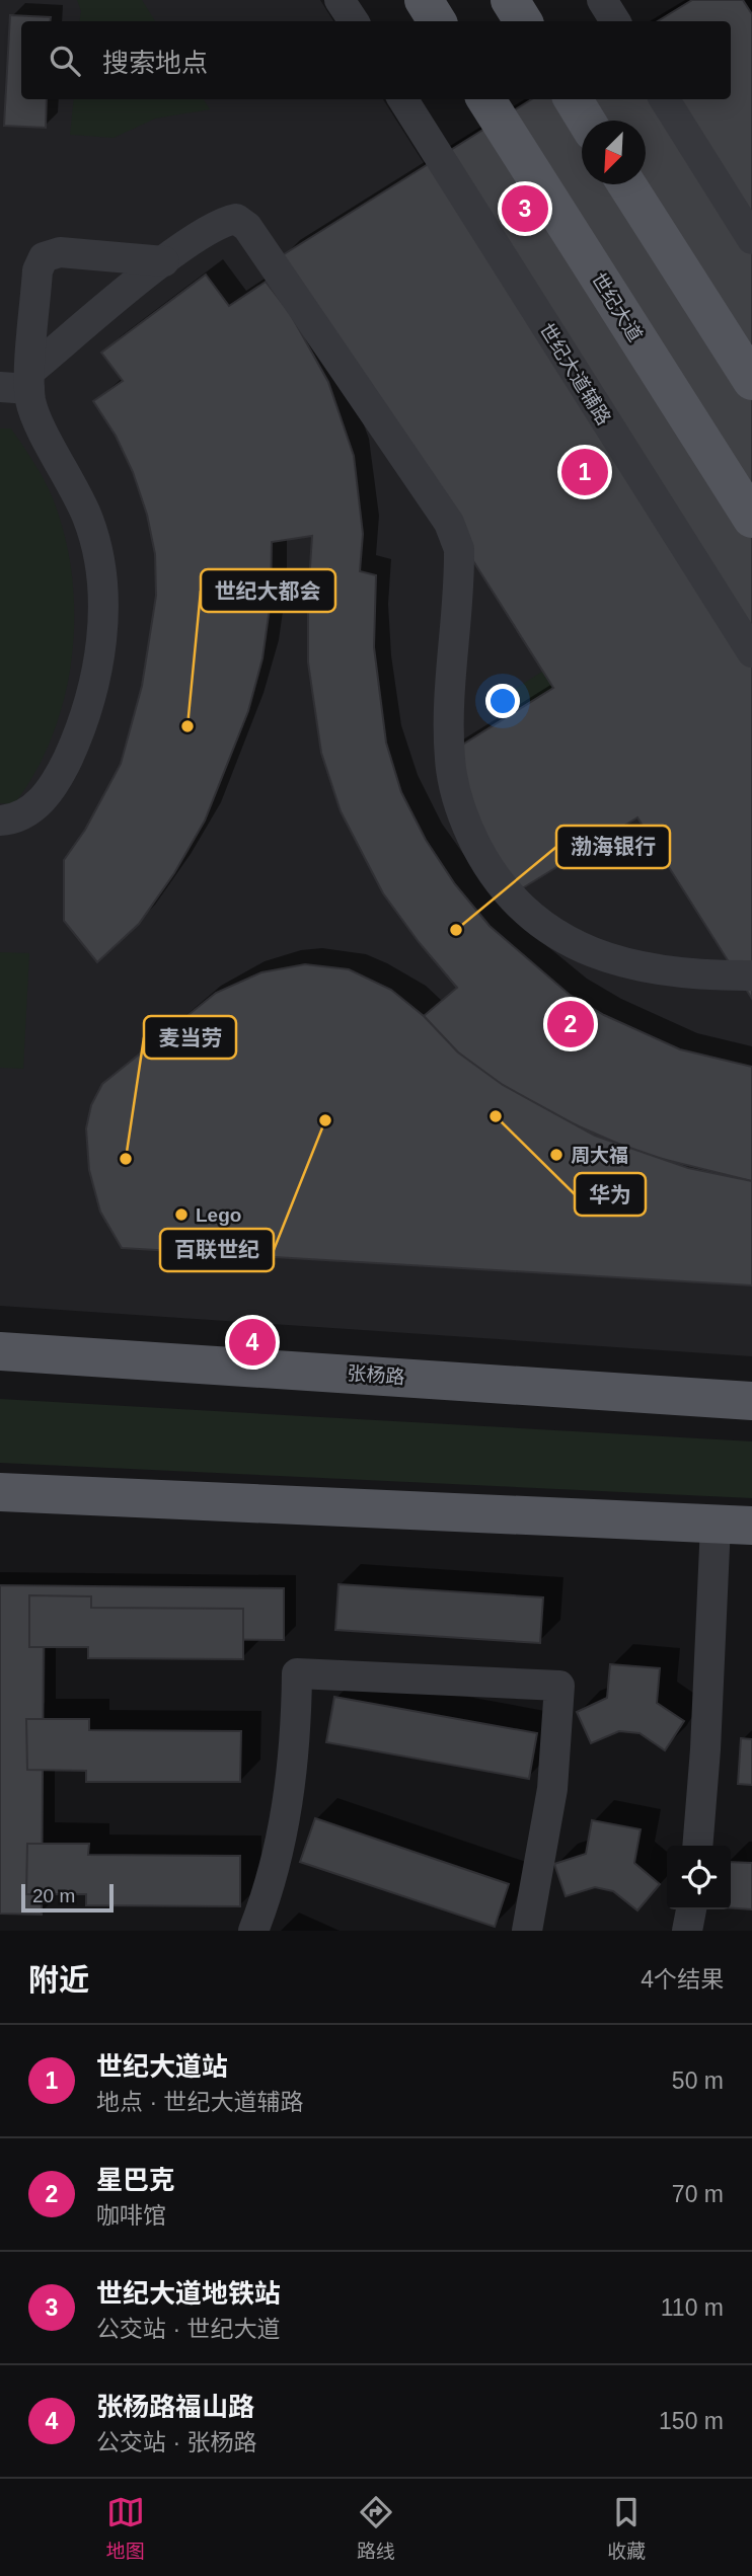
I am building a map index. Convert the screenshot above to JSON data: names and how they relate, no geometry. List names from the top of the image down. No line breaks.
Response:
{"streets":{"main road":["世纪大道","张杨路"],"street":["世纪大道辅路"]},"places":["世纪大都会","渤海银行","华为","百联世纪","周大福","麦当劳","Lego"],"scale_bar":"20 m","north":"bottom left","page":{"search":"搜索地点","pins":["3","1","2","4"],"scale":"20 m","heading":["附近","4个结果"],"list":[{"mark":"1","name":"世纪大道站","note":"地点 · 世纪大道辅路","value":"50 m"},{"mark":"2","name":"星巴克","note":"咖啡馆","value":"70 m"},{"mark":"3","name":"世纪大道地铁站","note":"公交站 · 世纪大道","value":"110 m"},{"mark":"4","name":"张杨路福山路","note":"公交站 · 张杨路","value":"150 m"}],"nav":["地图","路线","收藏"]}}
